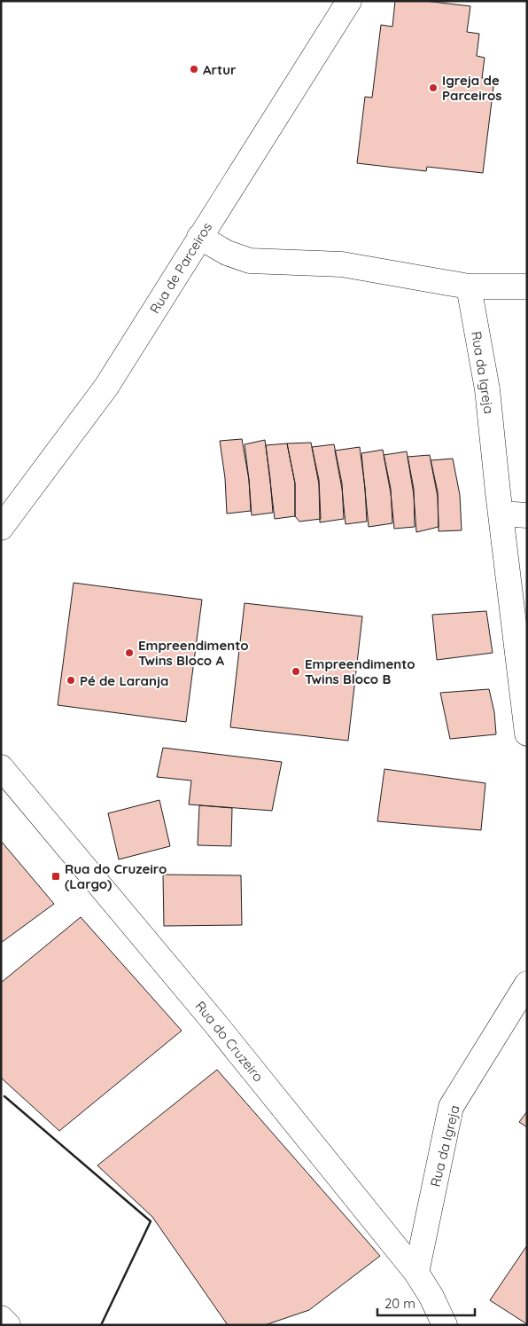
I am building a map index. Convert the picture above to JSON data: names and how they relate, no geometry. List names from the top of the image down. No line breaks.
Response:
{"streets":{"street":["Rua de Parceiros","Rua da Igreja","Rua do Cruzeiro"]},"crossings":[["Rua da Igreja","Rua do Cruzeiro"]],"places":{"other":["Artur","Igreja de Parceiros","Empreendimento Twins Bloco A","Empreendimento Twins Bloco B","Pé de Laranja"],"transit":["Rua do Cruzeiro (Largo)"]},"scale_bar":"20 m"}
